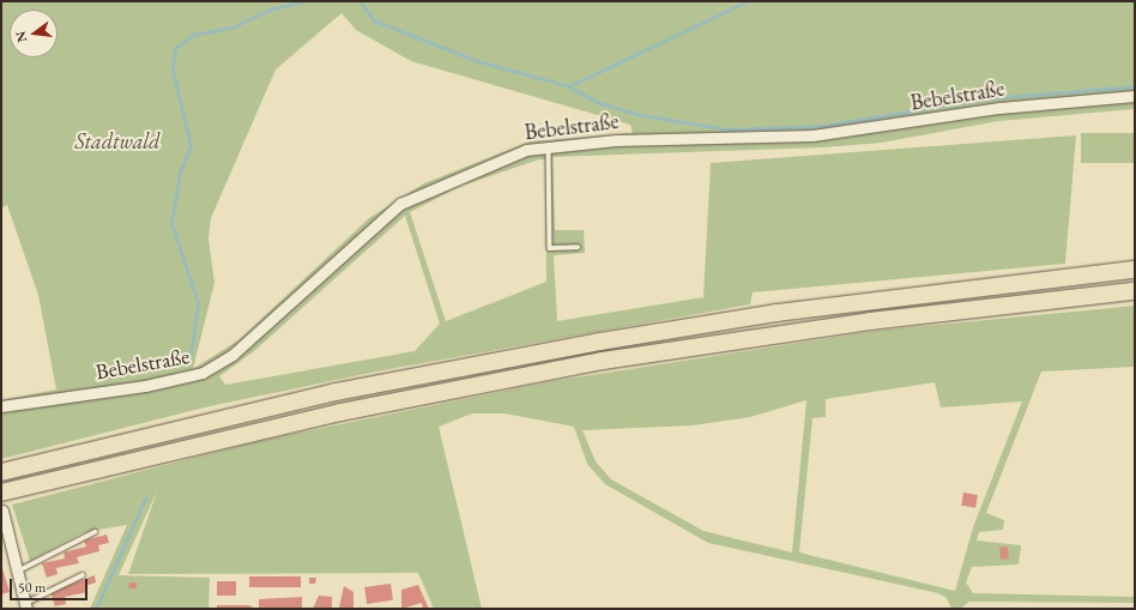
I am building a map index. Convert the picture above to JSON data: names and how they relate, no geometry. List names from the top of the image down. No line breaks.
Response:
{"streets":{"street":["Bebelstraße"]},"parks":["Stadtwald"],"scale_bar":"50 m","north":"left"}
